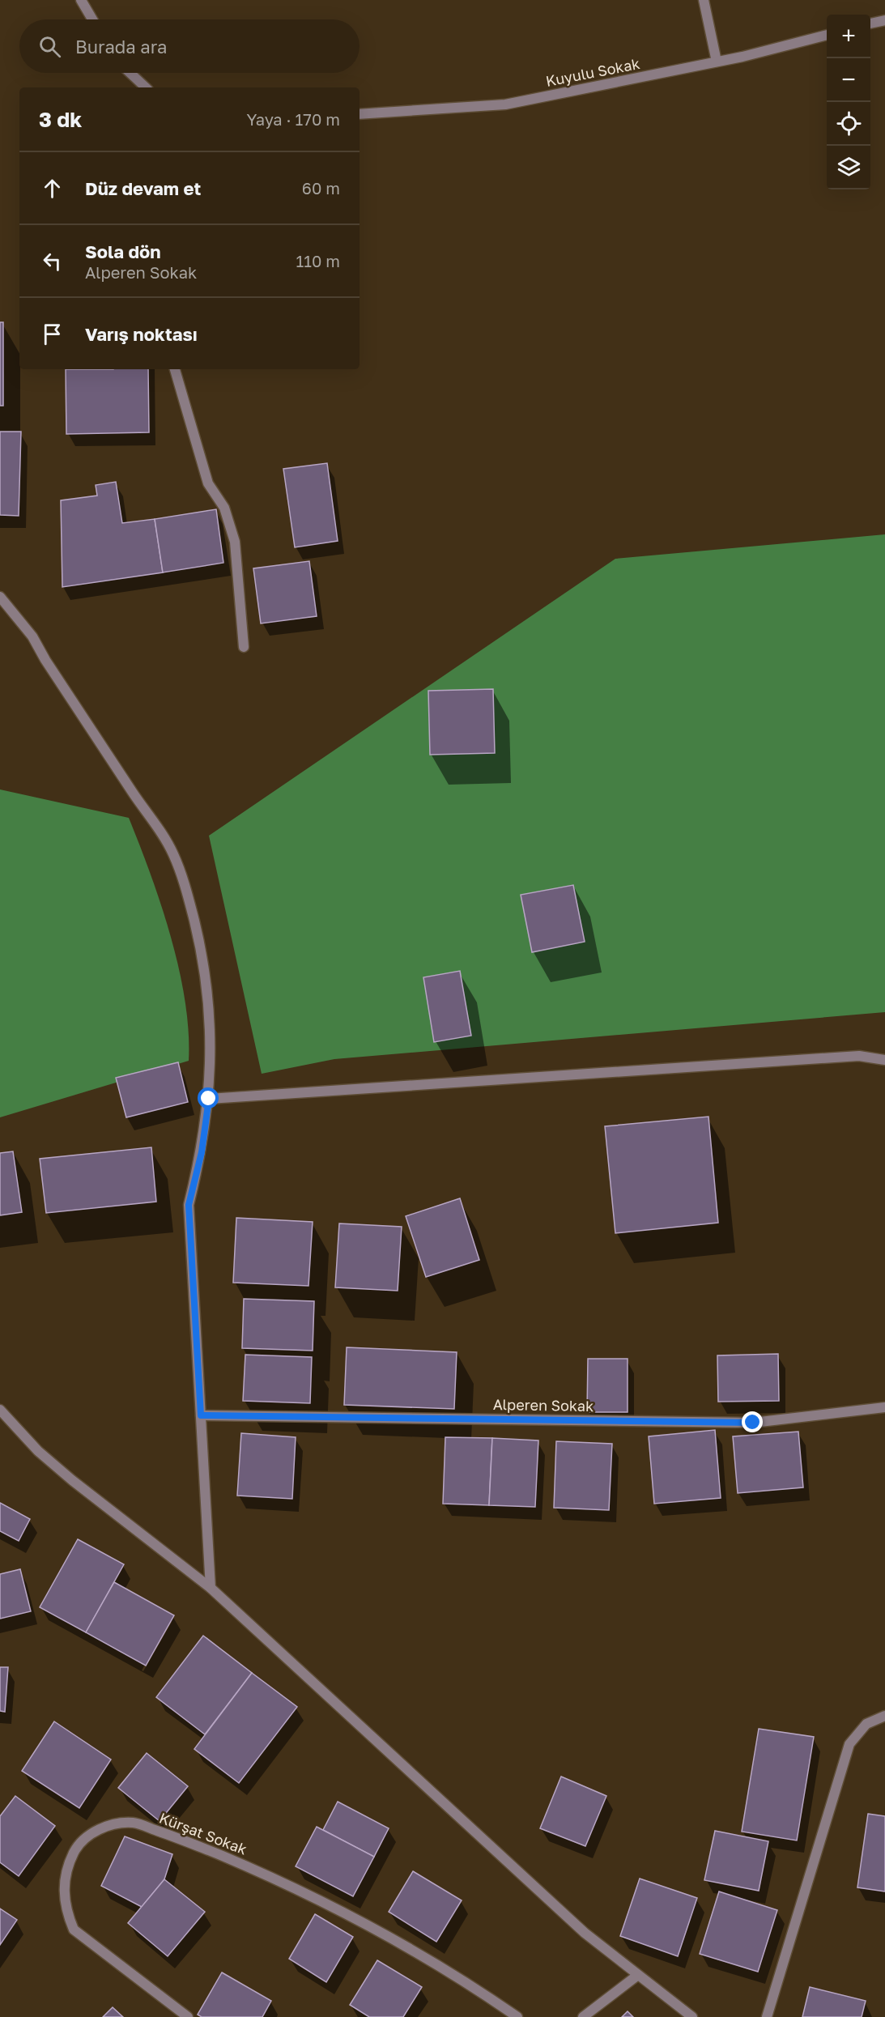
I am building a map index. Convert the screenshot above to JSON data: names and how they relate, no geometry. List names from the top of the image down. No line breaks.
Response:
{"streets":{"street":["Kuyulu Sokak","Alperen Sokak","Kürşat Sokak"]},"page":{"map_buttons":["+","−"],"search":"Burada ara","heading":["3 dk","Yaya · 170 m"],"list":[["Düz devam et","60 m"],["Sola dön","Alperen Sokak","110 m"],"Varış noktası"]}}
